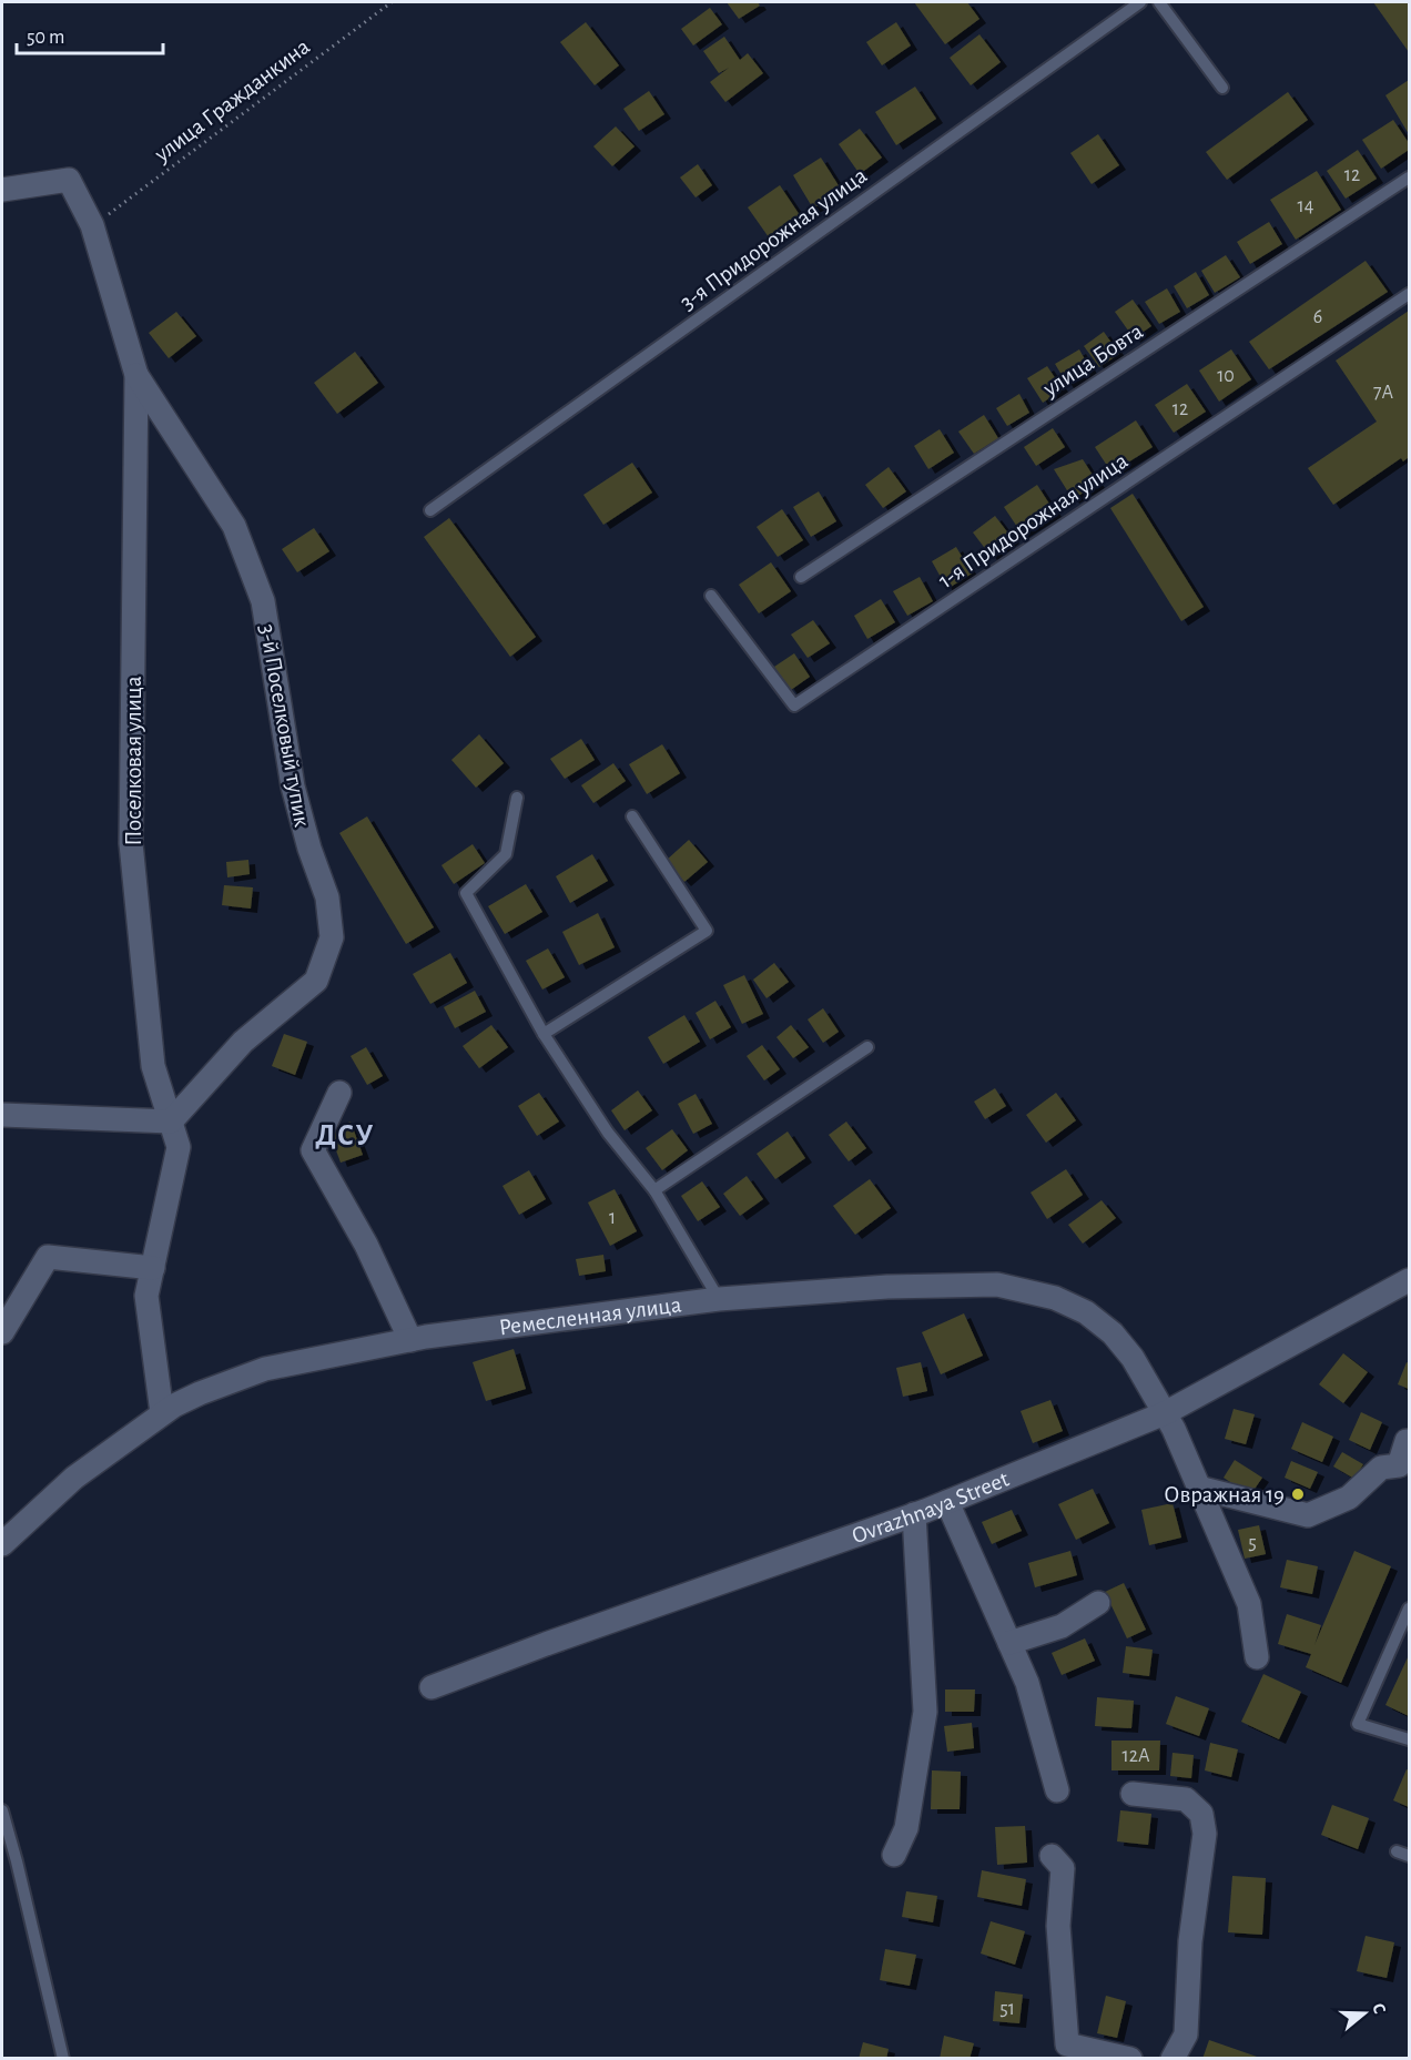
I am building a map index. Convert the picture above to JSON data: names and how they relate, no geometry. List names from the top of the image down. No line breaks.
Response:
{"streets":{"street":["3-й Поселковый тупик","Поселковая улица","Ремесленная улица","Ovrazhnaya Street"],"lane":["3-я Придорожная улица","улица Бовта","1-я Придорожная улица"],"path":["улица Гражданкина"]},"crossings":[["улица Гражданкина","Поселковая улица"],["3-й Поселковый тупик","Поселковая улица"],["Поселковая улица","Ремесленная улица"],["Ремесленная улица","Ovrazhnaya Street"]],"districts":["ДСУ"],"places":["Овражная 19"],"house_numbers":["12","14","6","10","7А","12","1","5","12А","51"],"scale_bar":"50 m","north":"right"}
